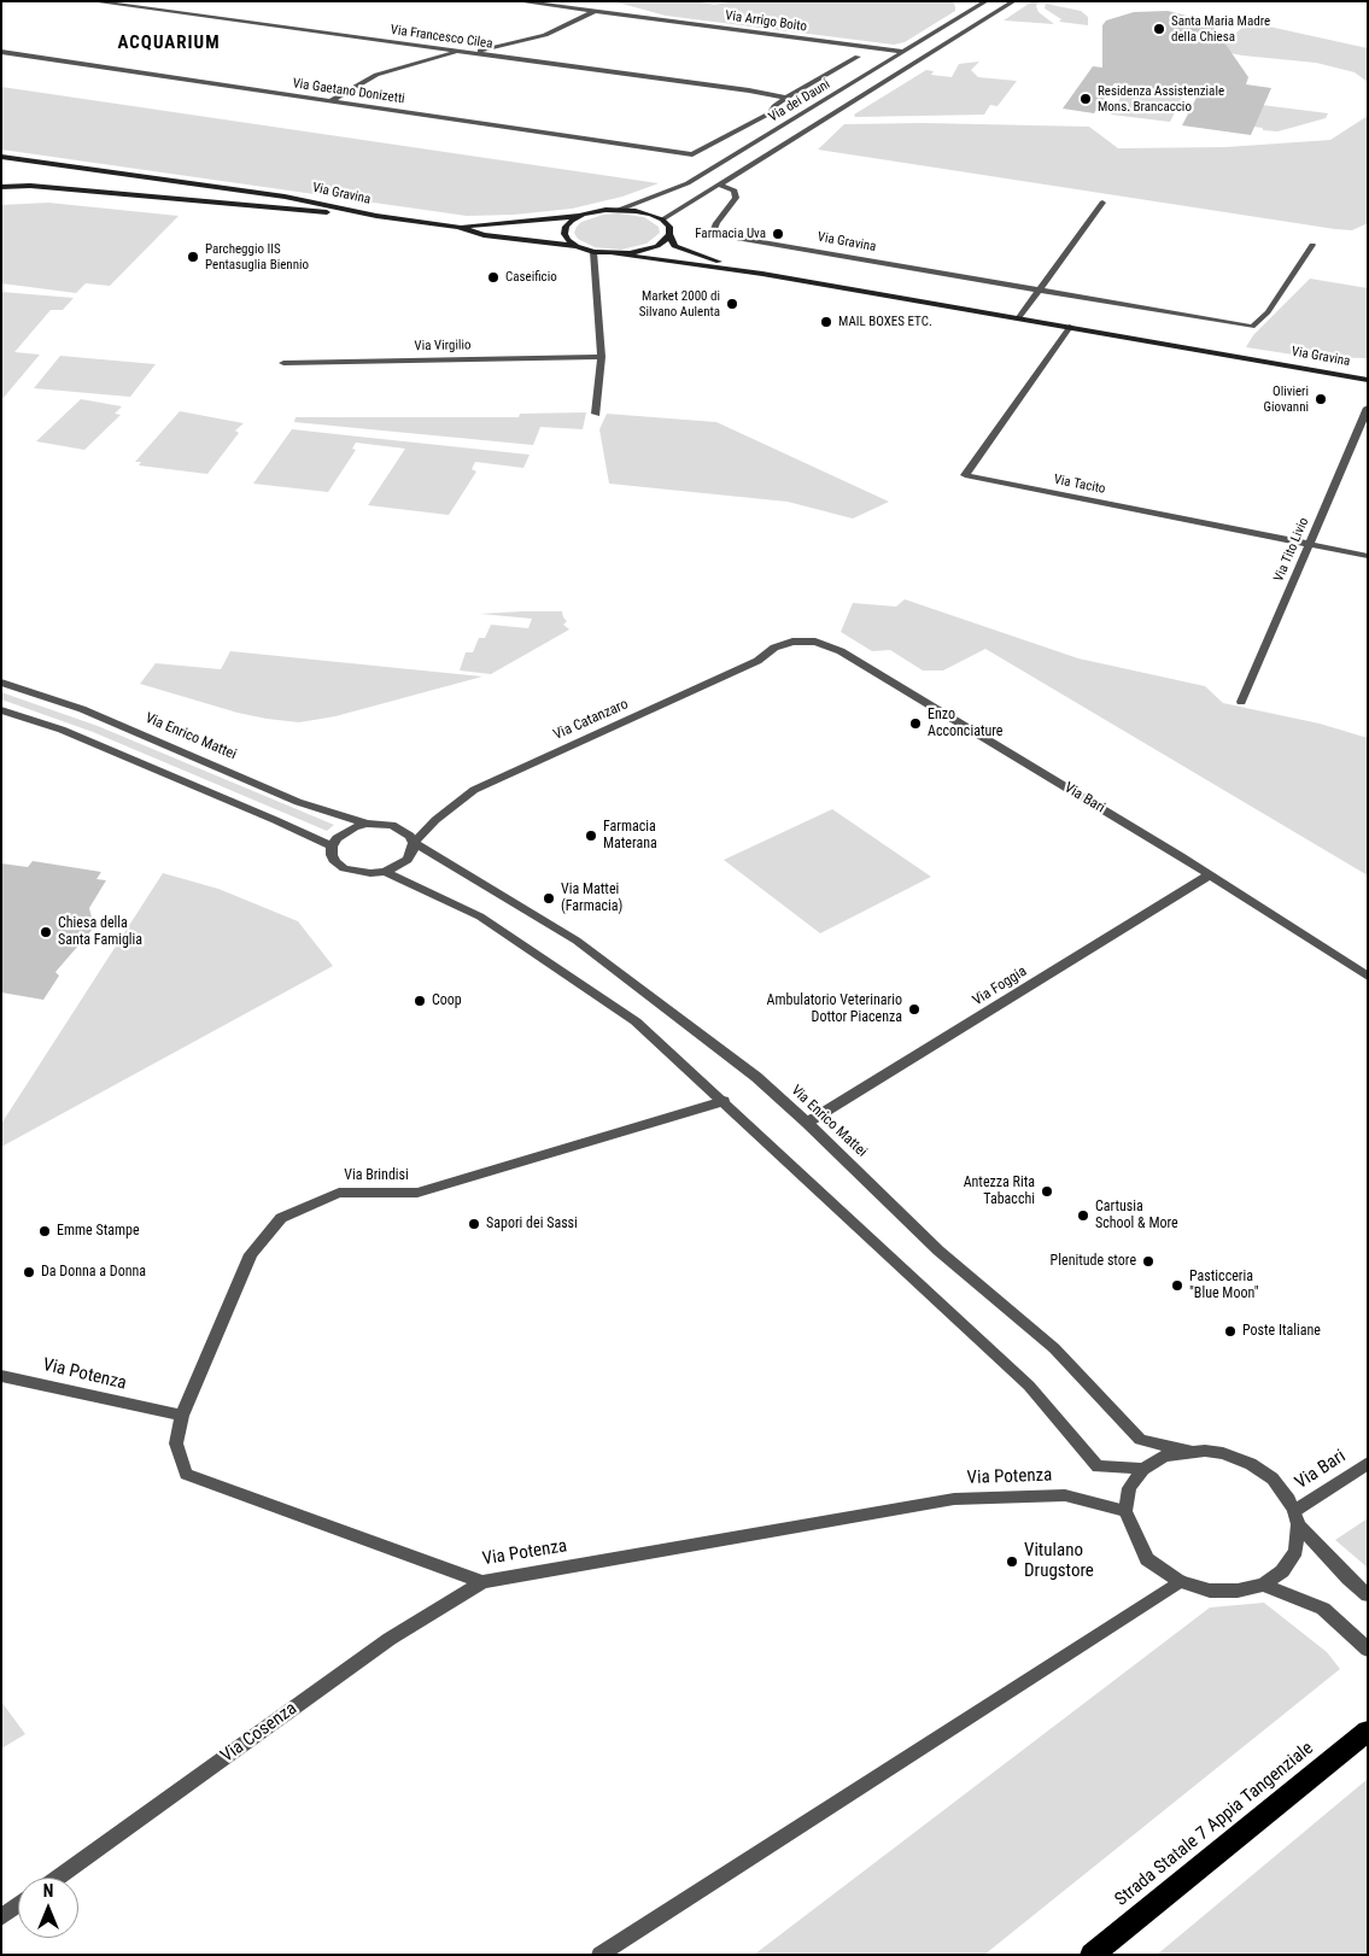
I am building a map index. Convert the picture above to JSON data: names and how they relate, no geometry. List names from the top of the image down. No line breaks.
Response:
{"streets":{"highway":["Strada Statale 7 Appia Tangenziale"],"main road":["Via Gravina"],"street":["Via Arrigo Boito","Via Francesco Cilea","Via Gaetano Donizetti","Via dei Dauni","Via Virgilio","Via Tacito","Via Tito Livio","Via Catanzaro","Via Enrico Mattei","Via Bari","Via Foggia","Via Brindisi","Via Potenza","Via Cosenza"]},"crossings":[["Via Arrigo Boito","Via dei Dauni"],["Via Francesco Cilea","Via Gaetano Donizetti"],["Via dei Dauni","Via Gravina"],["Via Gravina","Via Tacito"],["Via Tacito","Via Tito Livio"],["Via Catanzaro","Via Enrico Mattei"],["Via Catanzaro","Via Bari"],["Via Enrico Mattei","Via Bari"],["Via Enrico Mattei","Via Foggia"],["Via Enrico Mattei","Via Potenza"],["Via Bari","Via Foggia"],["Via Bari","Via Potenza"],["Via Brindisi","Via Potenza"],["Via Potenza","Via Cosenza"]],"districts":["ACQUARIUM"],"places":["Santa Maria Madre della Chiesa","Residenza Assistenziale Mons. Brancaccio","Farmacia Uva","Parcheggio IIS Pentasuglia Biennio","Caseificio","Market 2000 di Silvano Aulenta","MAIL BOXES ETC.","Olivieri Giovanni","Enzo Acconciature","Farmacia Materana","Via Mattei (Farmacia)","Chiesa della Santa Famiglia","Coop","Ambulatorio Veterinario Dottor Piacenza","Antezza Rita Tabacchi","Cartusia School & More","Sapori dei Sassi","Emme Stampe","Plenitude store","Da Donna a Donna","Pasticceria \"Blue Moon\"","Poste Italiane","Vitulano Drugstore"],"north":"top"}
